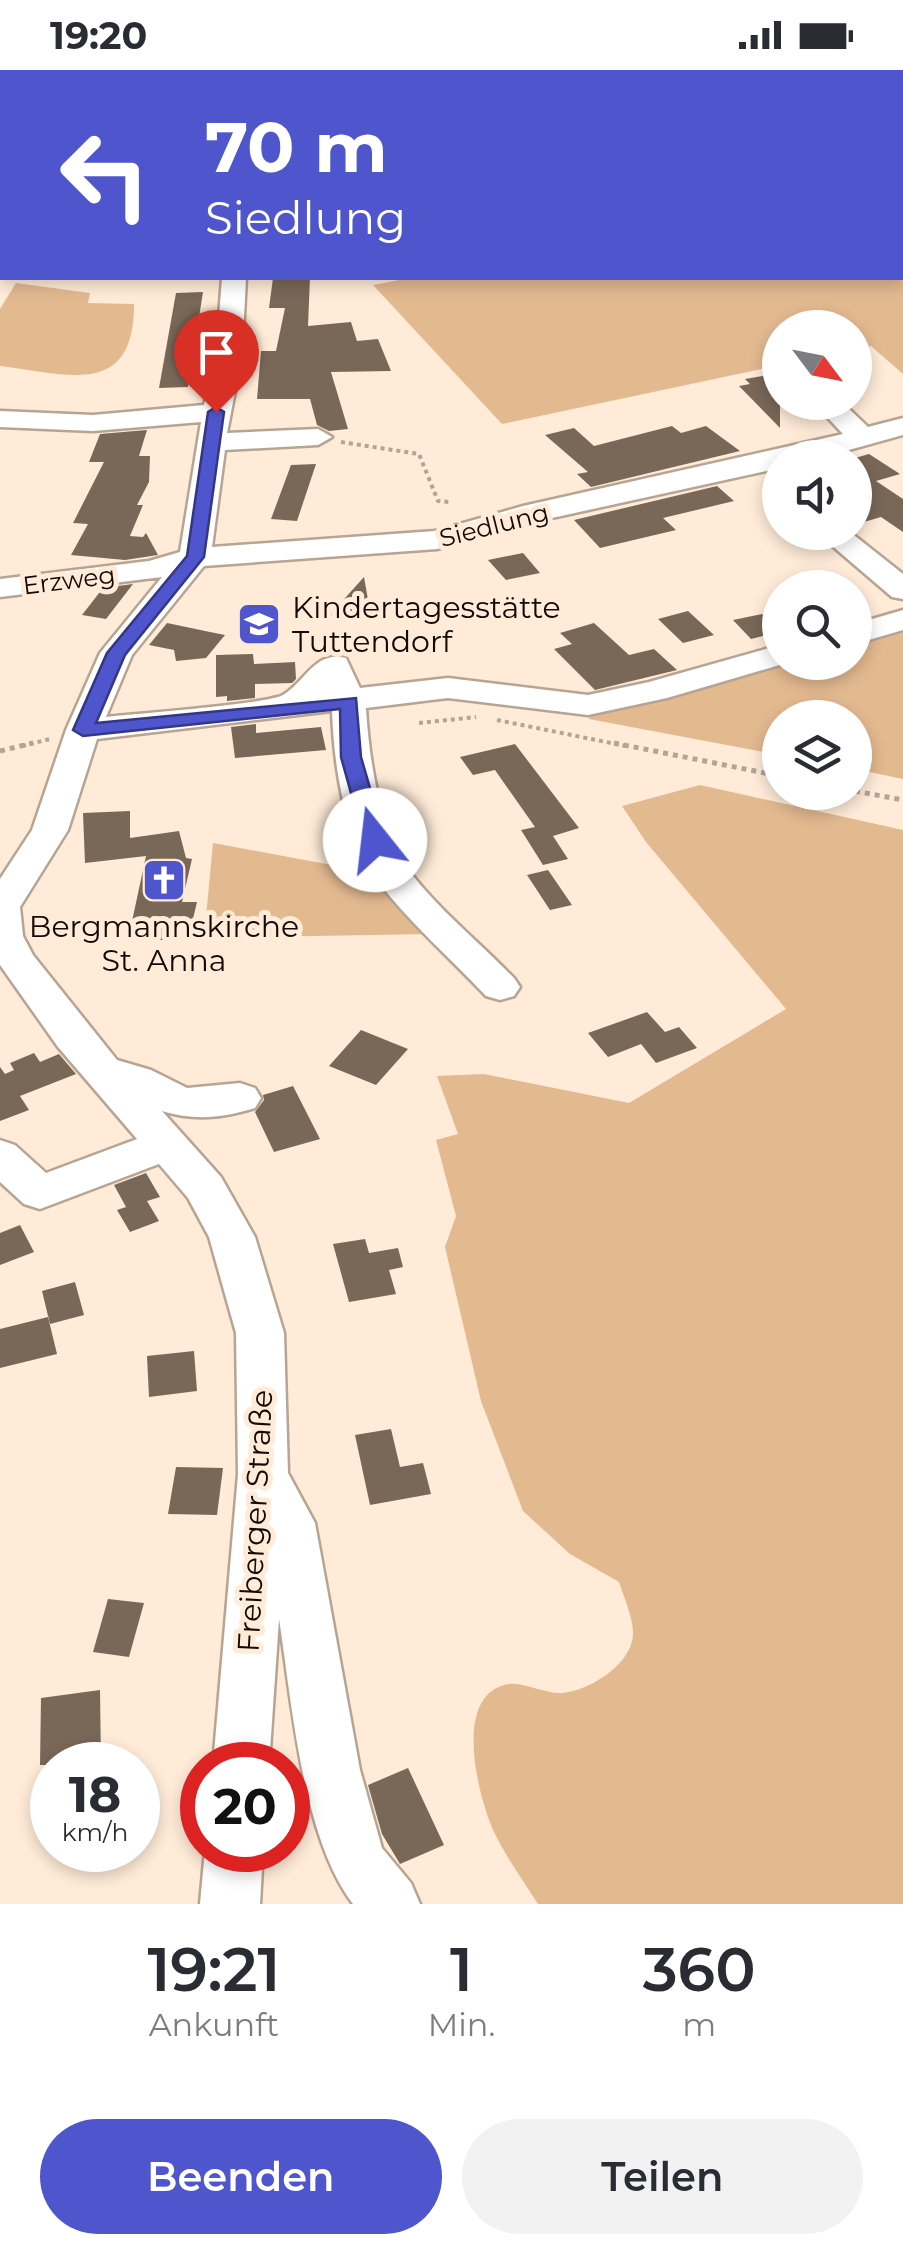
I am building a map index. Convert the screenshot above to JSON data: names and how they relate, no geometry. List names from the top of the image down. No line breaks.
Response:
{"streets":{"street":["Siedlung","Erzweg","Freiberger Straße"]},"crossings":[["Siedlung","Erzweg"],["Siedlung","Freiberger Straße"],["Erzweg","Freiberger Straße"]],"places":{"school or university":["Kindertagesstätte Tuttendorf"],"church":["Bergmannskirche St. Anna"]},"north":"bottom right","page":{"status":"19:20","turn":["70 m","Siedlung"],"speed":"18 km/h","limit":"20","eta":["19:21","Ankunft","1","Min.","360","m"],"buttons":["Beenden","Teilen"]}}
